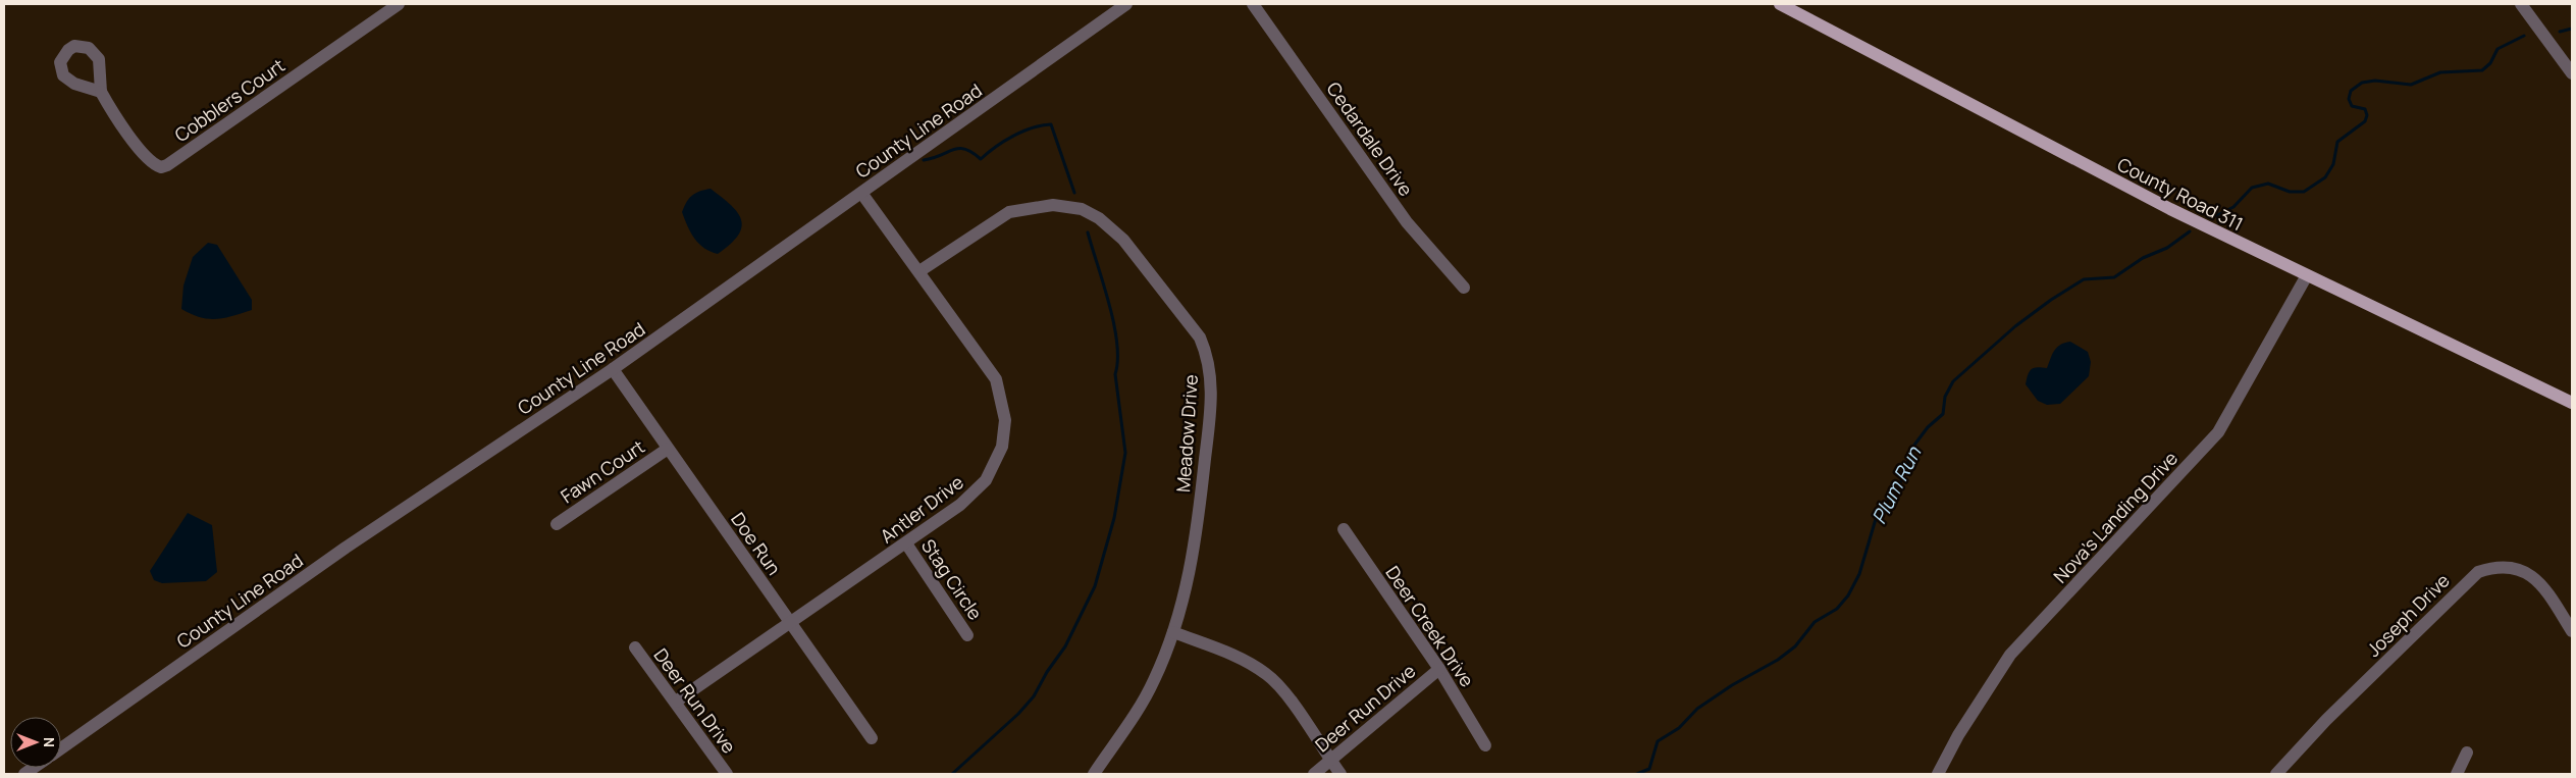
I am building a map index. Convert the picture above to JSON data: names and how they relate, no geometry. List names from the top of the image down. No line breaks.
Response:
{"streets":{"main road":["County Road 311"],"street":["Cobblers Court","County Line Road","Cedardale Drive","Meadow Drive","Fawn Court","Antler Drive","Nova's Landing Drive","Doe Run","Stag Circle","Joseph Drive","Deer Creek Drive","Deer Run Drive"]},"crossings":[["County Line Road","Antler Drive"],["County Line Road","Doe Run"],["County Road 311","Nova's Landing Drive"],["Meadow Drive","Antler Drive"],["Fawn Court","Doe Run"],["Antler Drive","Doe Run"],["Antler Drive","Stag Circle"],["Antler Drive","Deer Run Drive"],["Deer Creek Drive","Deer Run Drive"]],"water":["Plum Run"],"north":"right"}
